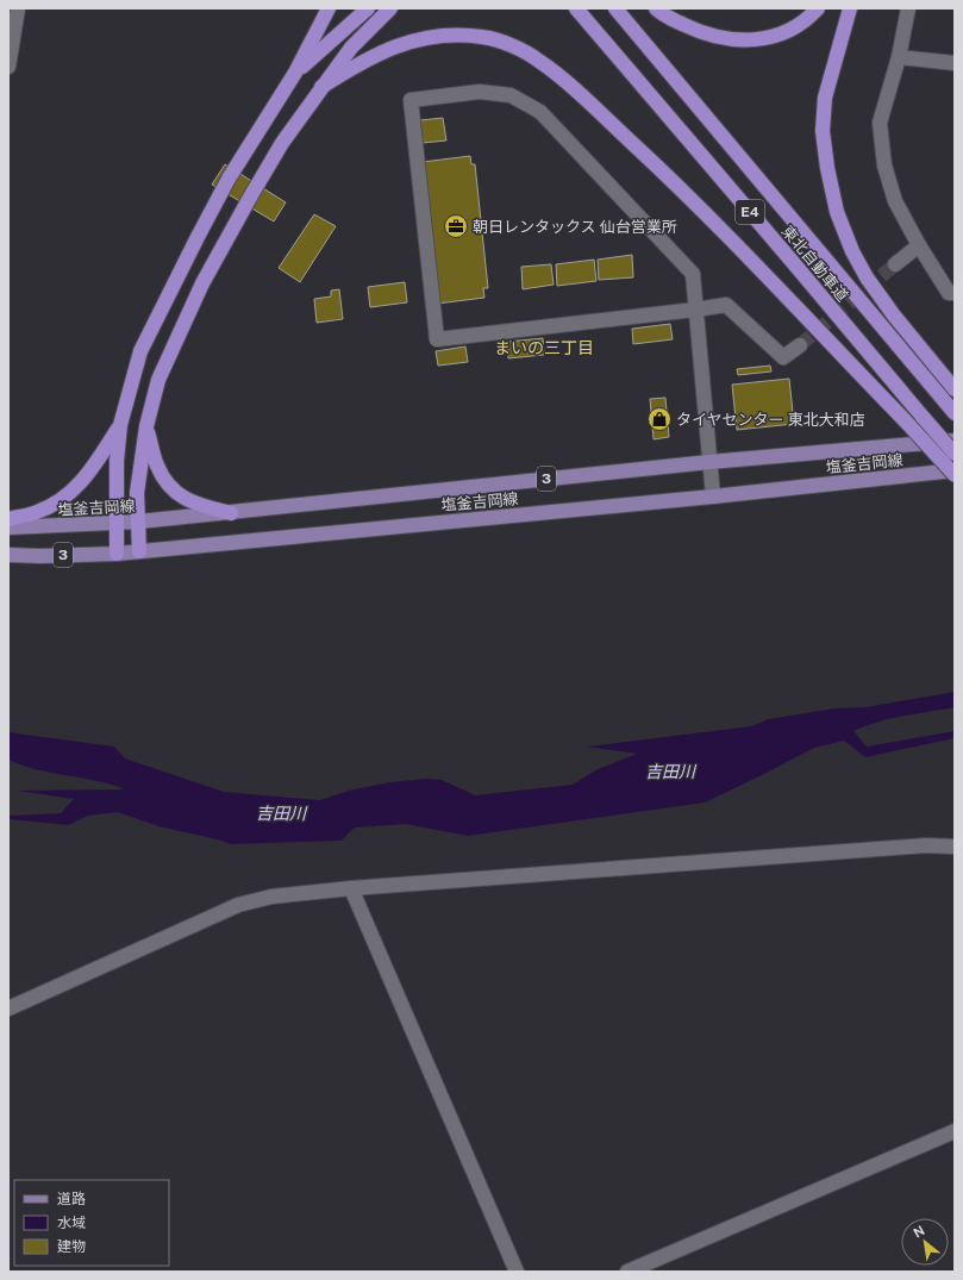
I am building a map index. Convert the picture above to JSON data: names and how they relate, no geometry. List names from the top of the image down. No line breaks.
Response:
{"streets":{"highway":["E4","東北自動車道"],"main road":["塩釜吉岡線","3"]},"districts":["まいの三丁目"],"water":["吉田川"],"places":{"office":["朝日レンタックス 仙台営業所"],"shop":["タイヤセンター 東北大和店"]},"legend":["道路","水域","建物"],"north":"top left"}
